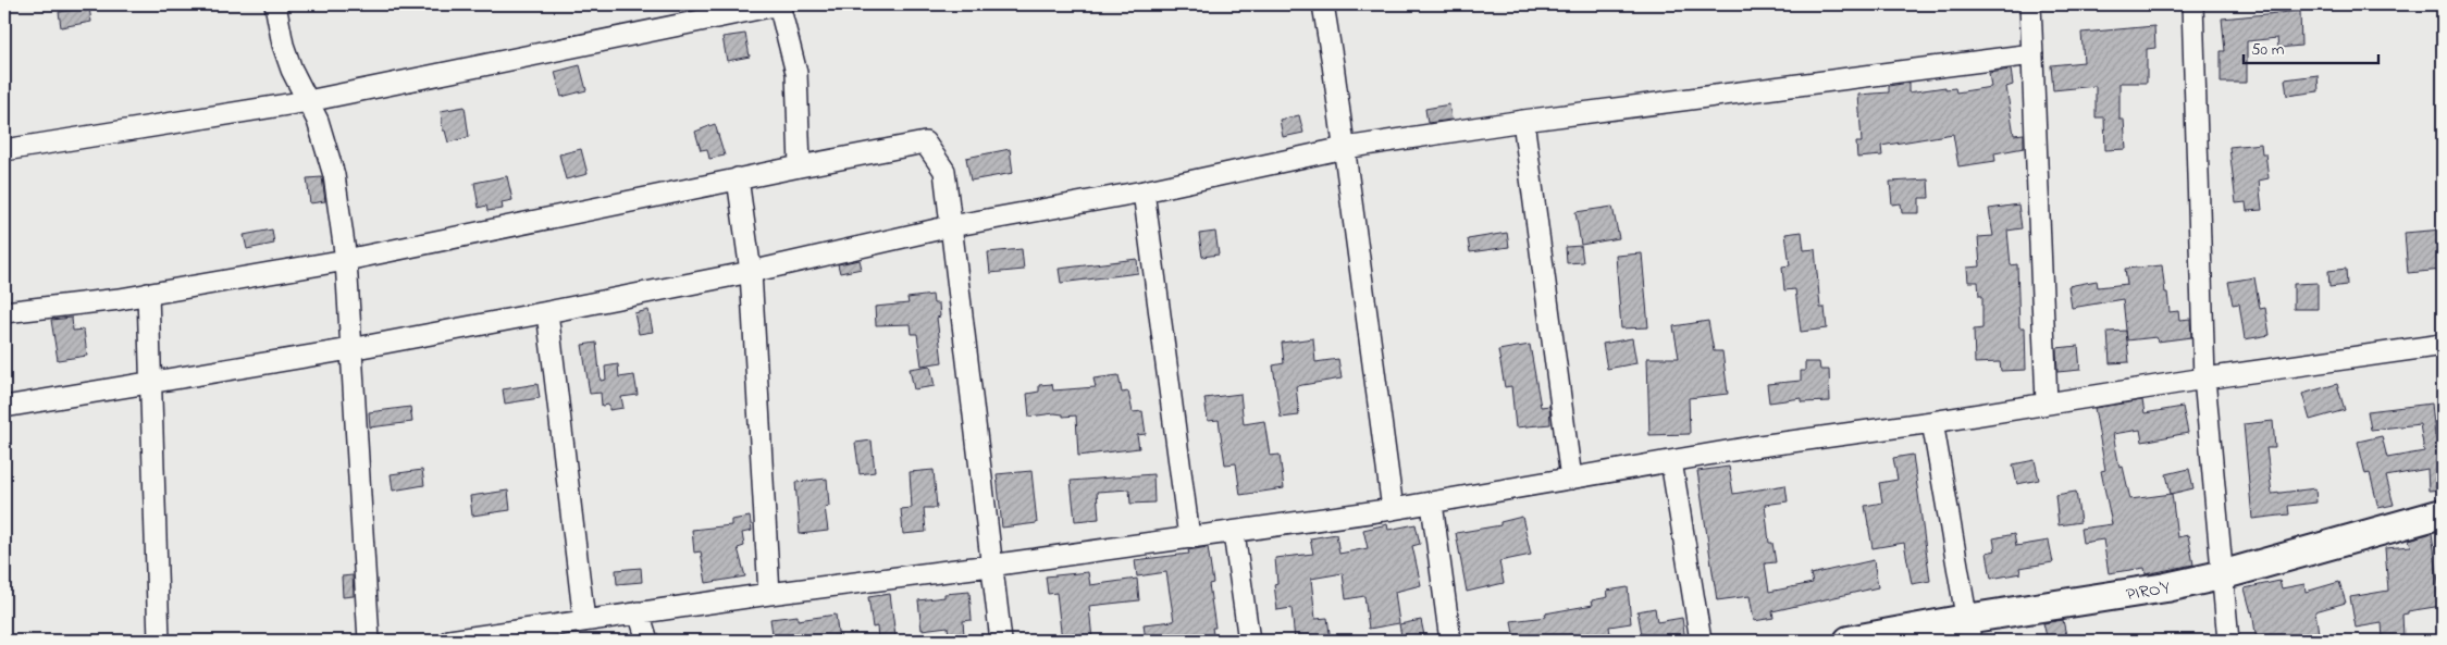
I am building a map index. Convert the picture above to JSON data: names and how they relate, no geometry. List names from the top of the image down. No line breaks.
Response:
{"streets":{"main road":["PIRO'Y"]},"scale_bar":"50 m"}
